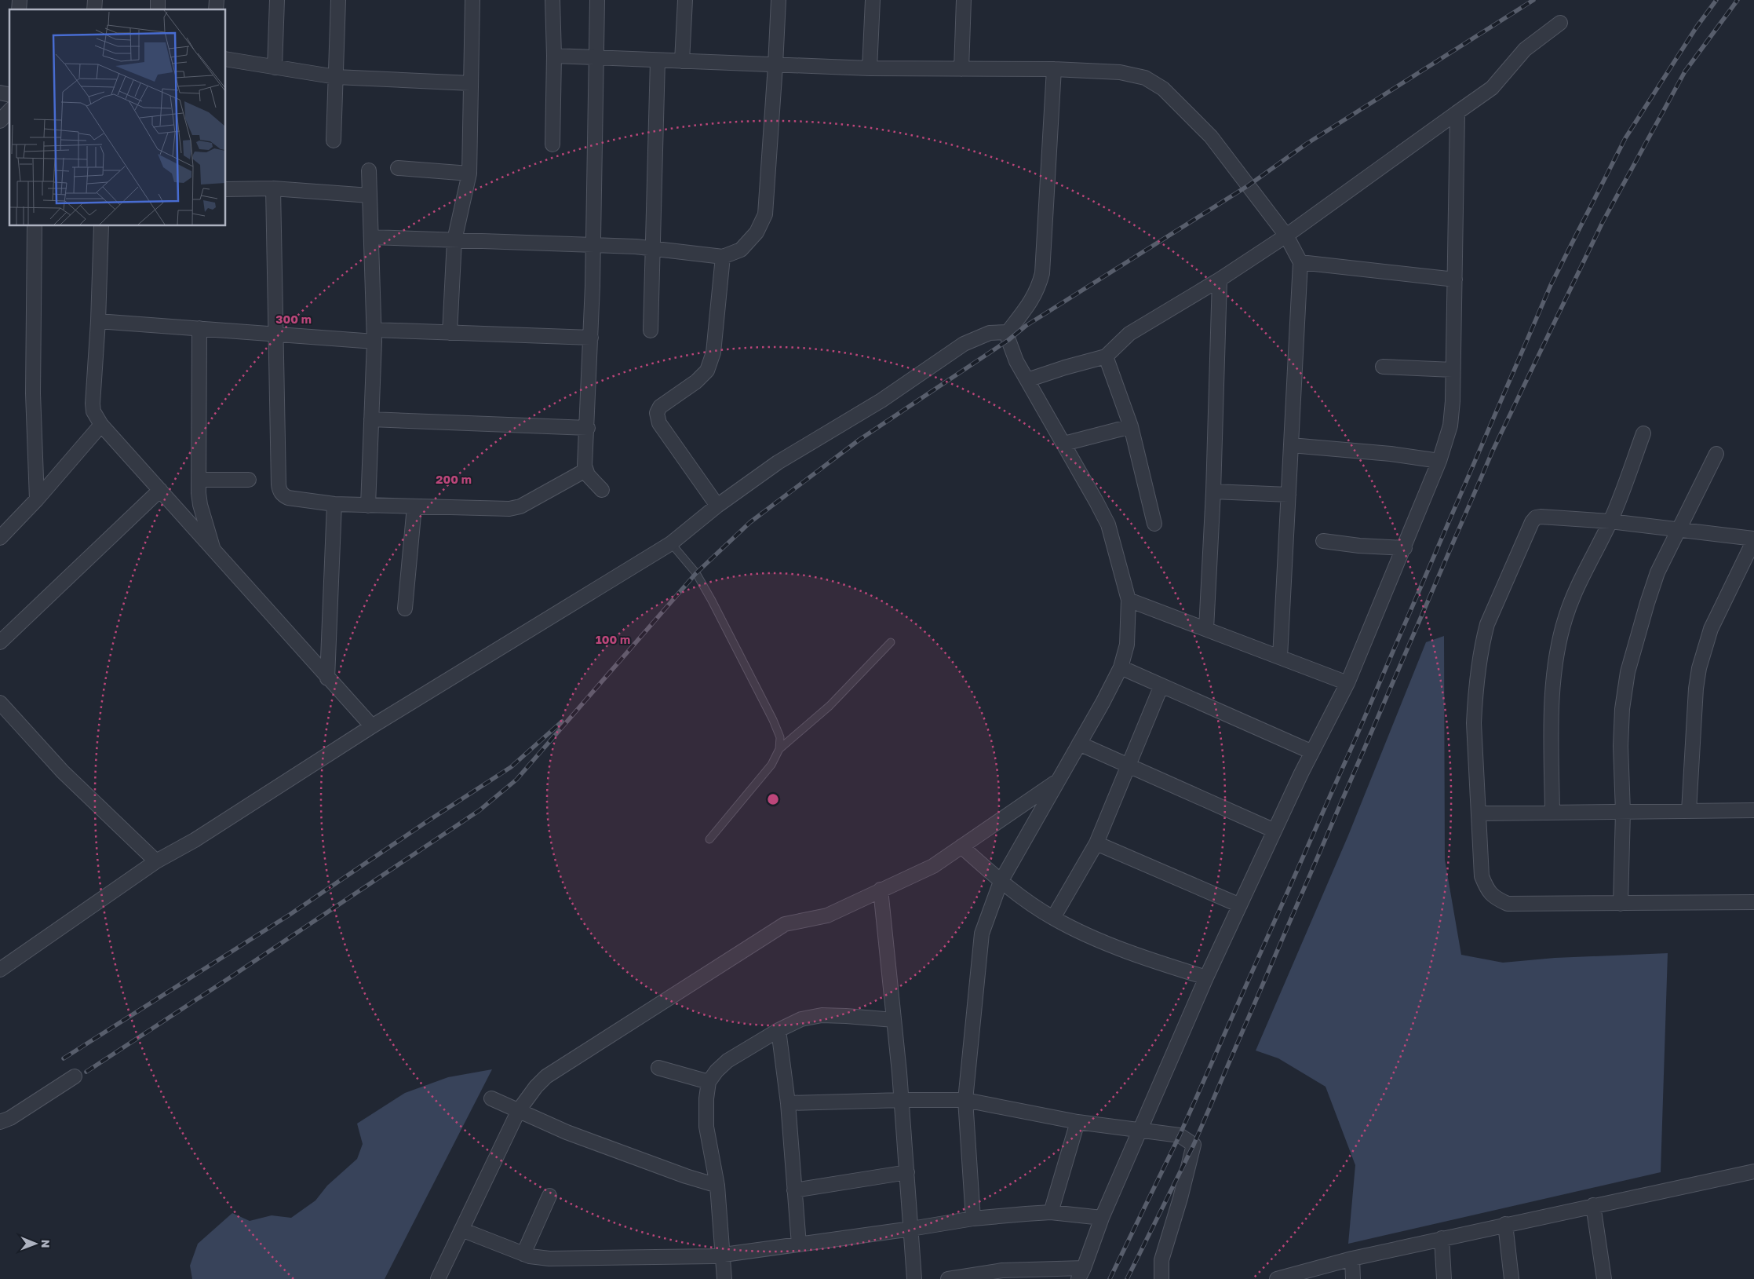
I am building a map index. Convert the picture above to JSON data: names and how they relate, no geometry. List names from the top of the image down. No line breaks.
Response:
{"north":"right","rings":["300 m","200 m","100 m"]}
